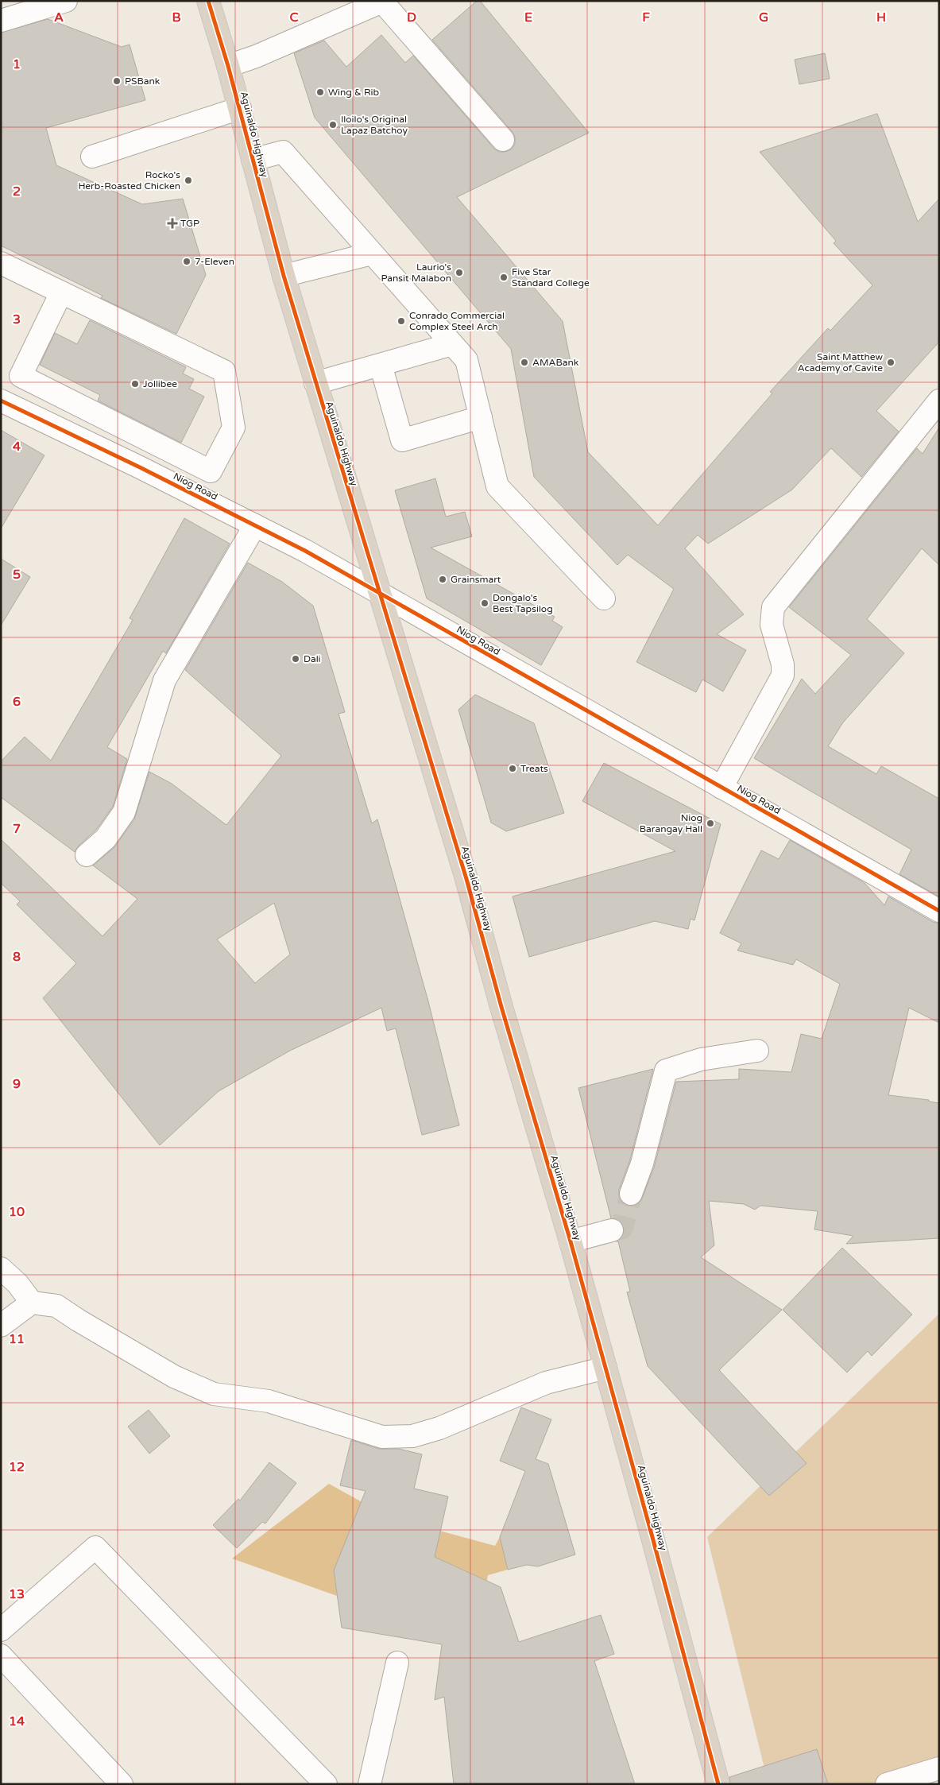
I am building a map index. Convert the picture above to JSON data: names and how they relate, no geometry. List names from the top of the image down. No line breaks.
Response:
{"streets":{"highway":["Aguinaldo Highway"],"street":["Niog Road"]},"crossings":[["Aguinaldo Highway","Niog Road"]],"places":{"other":["PSBank","Wing & Rib","Iloilo's Original Lapaz Batchoy","Rocko's Herb-Roasted Chicken","7-Eleven","Laurio's Pansit Malabon","Five Star Standard College","Conrado Commercial Complex Steel Arch","AMABank","Saint Matthew Academy of Cavite","Jollibee","Grainsmart","Dongalo's Best Tapsilog","Dali","Treats","Niog Barangay Hall"],"health":["TGP"]},"grid":{"columns":["A","B","C","D","E","F","G","H"],"rows":["1","2","3","4","5","6","7","8","9","10","11","12","13","14"]}}
